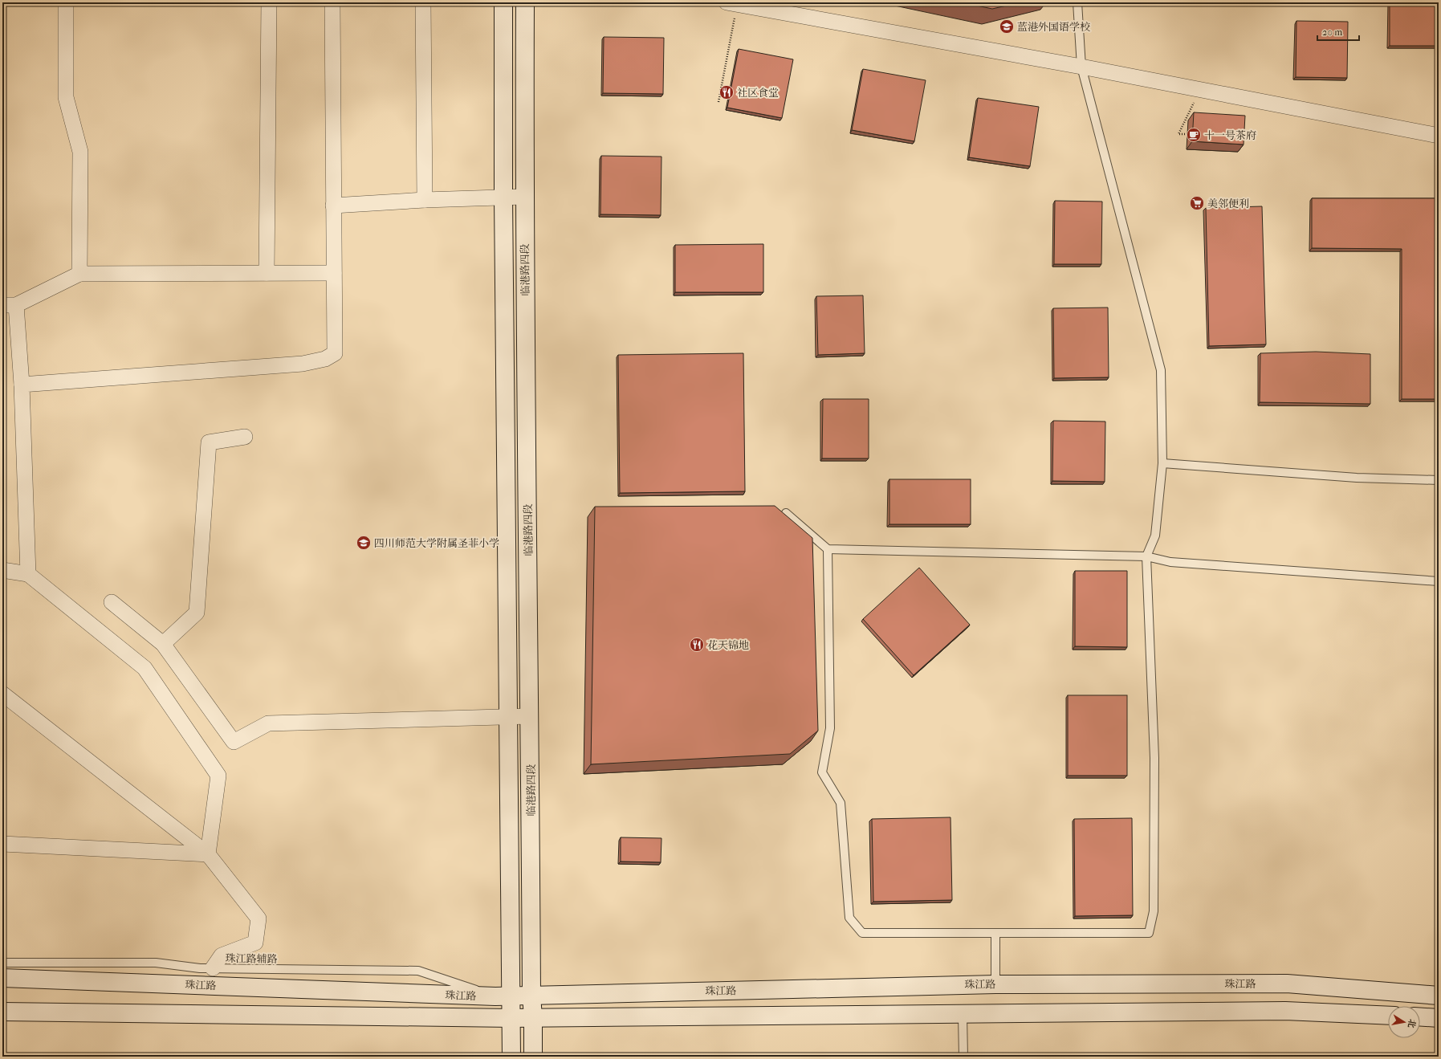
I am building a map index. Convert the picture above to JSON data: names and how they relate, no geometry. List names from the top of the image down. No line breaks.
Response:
{"streets":{"main road":["临港路四段","珠江路"],"lane":["珠江路辅路"]},"crossings":[["临港路四段","珠江路辅路"],["临港路四段","珠江路"],["珠江路辅路","珠江路"]],"places":{"school or university":["蓝港外国语学校","四川师范大学附属圣菲小学"],"restaurant":["社区食堂","花天锦地"],"cafe":["十一号茶府"],"supermarket":["美邻便利"]},"scale_bar":"20 m","north":"right"}
